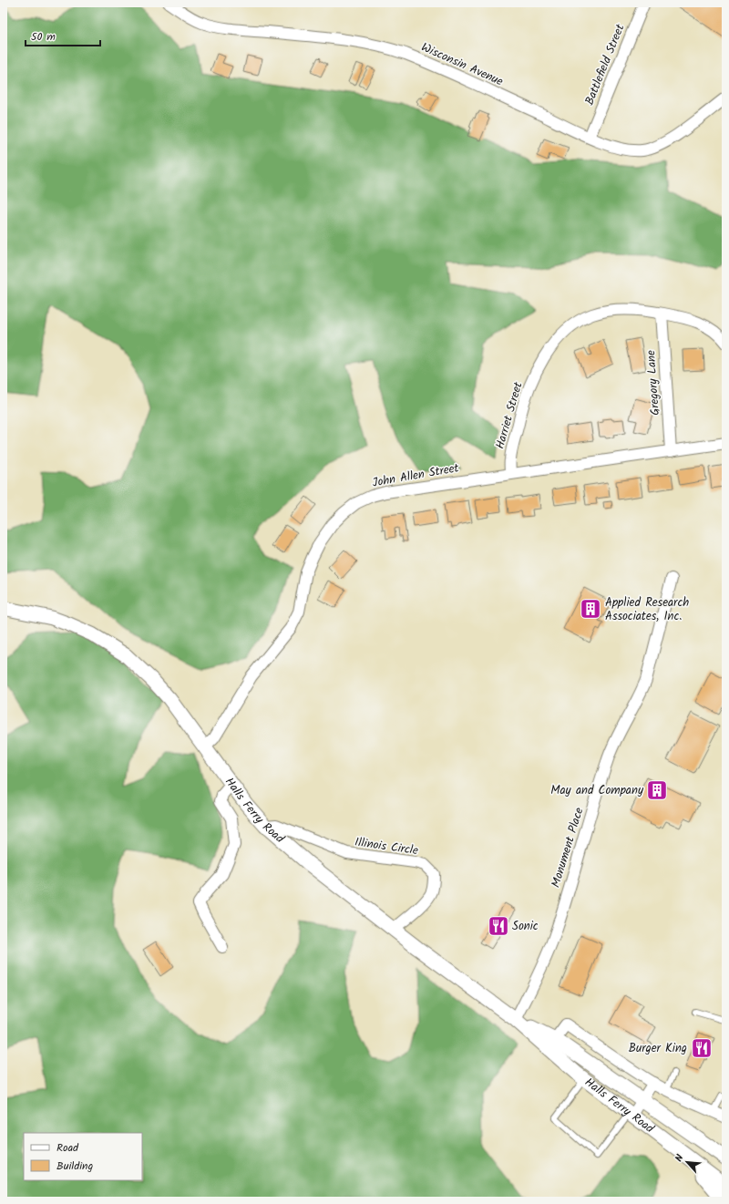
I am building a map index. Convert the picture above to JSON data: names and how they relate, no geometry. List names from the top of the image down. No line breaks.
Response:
{"streets":{"street":["Wisconsin Avenue","Battlefield Street","Gregory Lane","Harriet Street","John Allen Street","Halls Ferry Road","Illinois Circle","Monument Place"]},"crossings":[["Wisconsin Avenue","Battlefield Street"],["Gregory Lane","Harriet Street"],["Gregory Lane","John Allen Street"],["Harriet Street","John Allen Street"],["John Allen Street","Halls Ferry Road"],["Halls Ferry Road","Illinois Circle"],["Halls Ferry Road","Monument Place"]],"places":{"building":["Applied Research Associates, Inc.","May and Company"],"restaurant":["Sonic","Burger King"]},"legend":["Road","Building"],"scale_bar":"50 m","north":"top left"}
